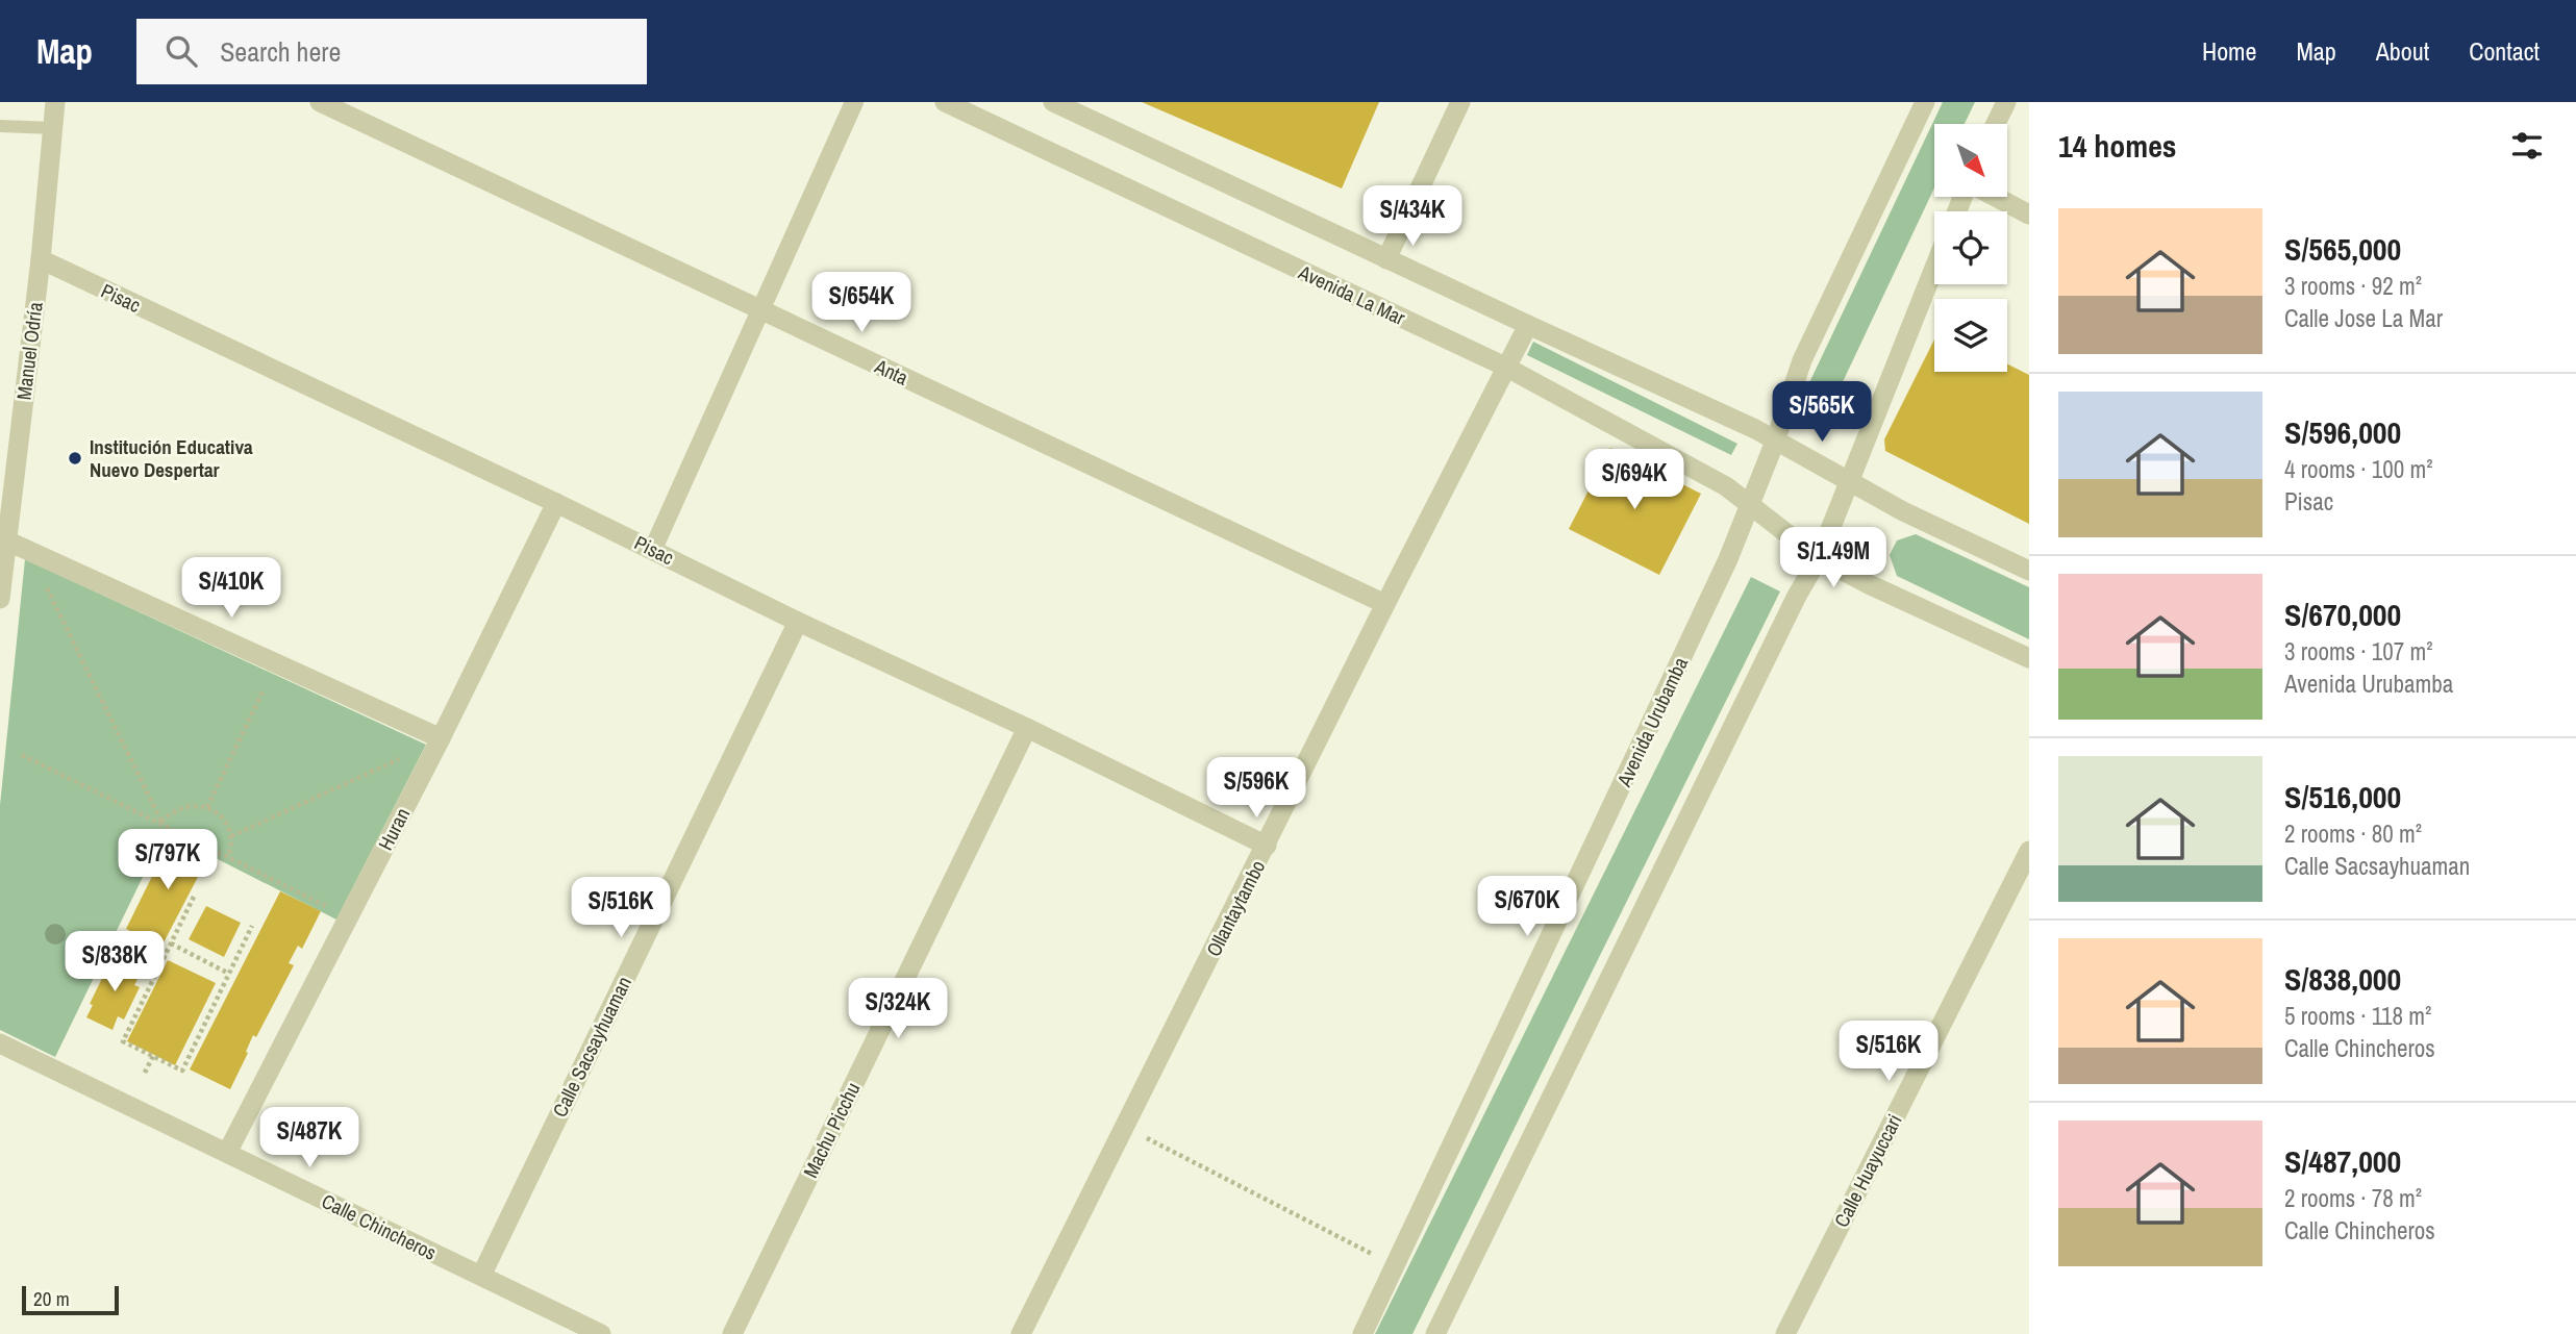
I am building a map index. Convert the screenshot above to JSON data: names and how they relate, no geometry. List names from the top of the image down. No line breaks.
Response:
{"streets":{"street":["Avenida La Mar","Pisac","Manuel Odría","Anta","Avenida Urubamba","Huran","Ollantaytambo","Calle Sacsayhuaman","Machu Picchu","Calle Huayuccari","Calle Chincheros"]},"crossings":[["Avenida La Mar","Avenida Urubamba"],["Avenida La Mar","Ollantaytambo"],["Pisac","Manuel Odría"],["Pisac","Huran"],["Pisac","Ollantaytambo"],["Pisac","Calle Sacsayhuaman"],["Pisac","Machu Picchu"],["Anta","Ollantaytambo"],["Huran","Calle Chincheros"],["Calle Sacsayhuaman","Calle Chincheros"]],"places":["Institución Educativa Nuevo Despertar"],"scale_bar":"20 m","north":"bottom right","page":{"header":"Map","search":"Search here","nav":["Home","Map","About","Contact"],"heading":"14 homes","price":["S/434K","S/654K","S/565K","S/694K","S/1.49M","S/410K","S/596K","S/797K","S/670K","S/516K","S/838K","S/324K","S/516K","S/487K"],"list":[{"name":"S/565,000","note":"3 rooms · 92 m² · Calle Jose La Mar"},{"name":"S/596,000","note":"4 rooms · 100 m² · Pisac"},{"name":"S/670,000","note":"3 rooms · 107 m² · Avenida Urubamba"},{"name":"S/516,000","note":"2 rooms · 80 m² · Calle Sacsayhuaman"},{"name":"S/838,000","note":"5 rooms · 118 m² · Calle Chincheros"},{"name":"S/487,000","note":"2 rooms · 78 m² · Calle Chincheros"}],"scale":"20 m"}}
